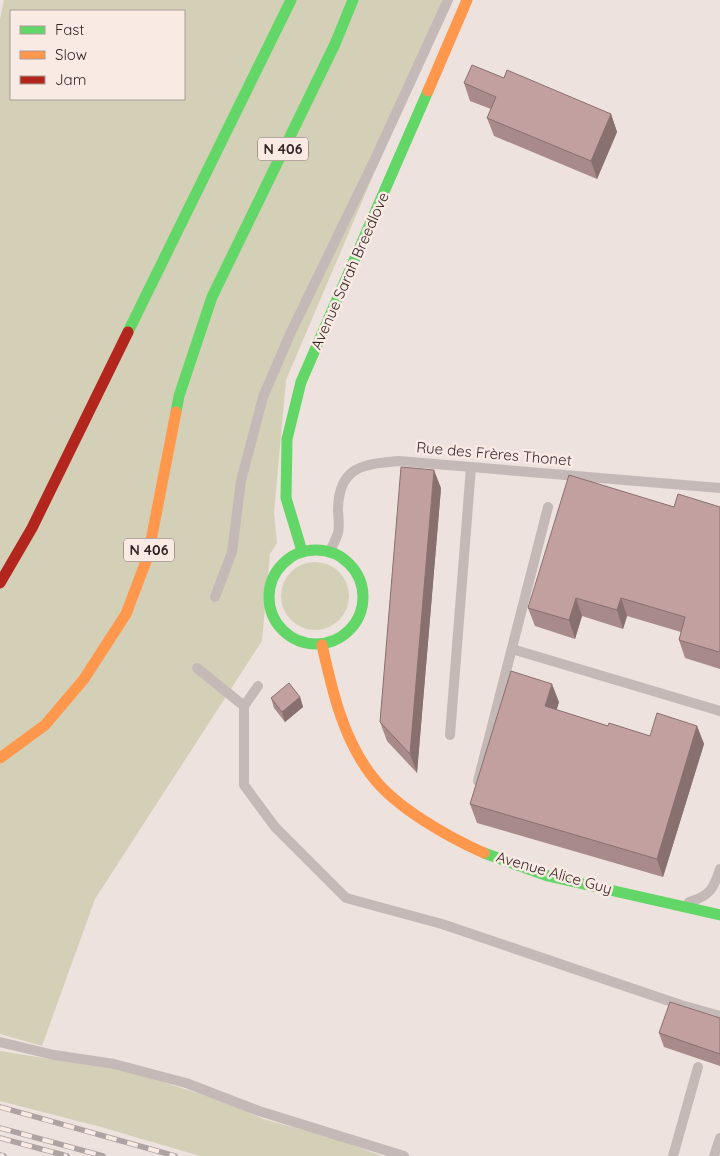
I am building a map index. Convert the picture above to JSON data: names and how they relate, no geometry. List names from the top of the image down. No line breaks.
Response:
{"streets":{"main road":["N 406","Avenue Sarah Breedlove","Avenue Alice Guy"],"lane":["Rue des Frères Thonet"]},"crossings":[["Avenue Sarah Breedlove","Rue des Frères Thonet"],["Avenue Sarah Breedlove","Avenue Alice Guy"],["Rue des Frères Thonet","Avenue Alice Guy"]],"legend":["Fast","Slow","Jam"]}
